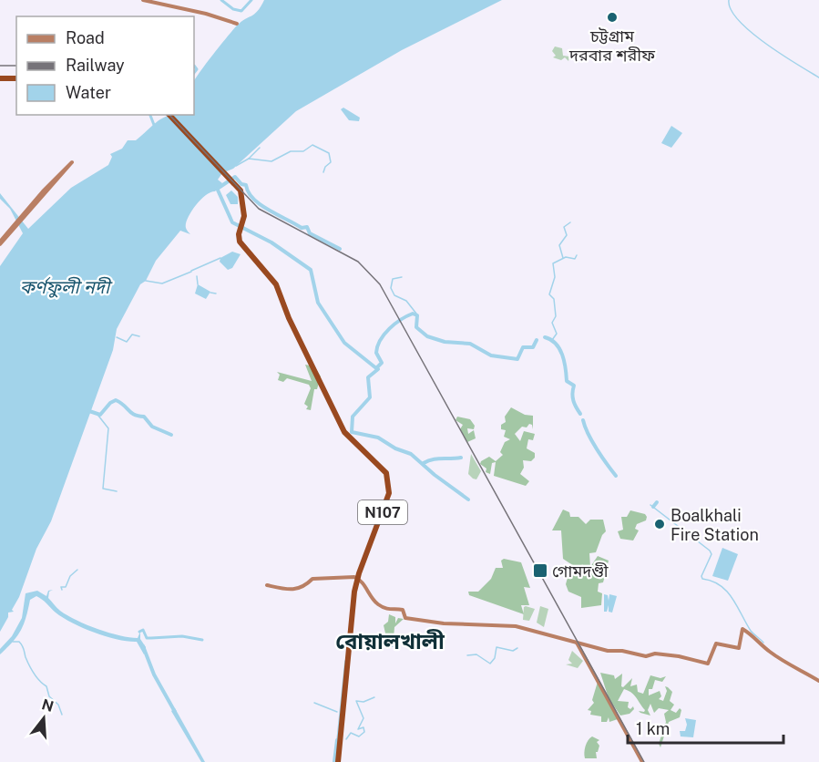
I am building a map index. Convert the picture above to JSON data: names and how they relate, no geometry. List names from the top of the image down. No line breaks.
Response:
{"streets":{"highway":["N107"]},"districts":["বোয়ালখালী"],"water":["কর্ণফুলী নদী"],"places":{"other":["চট্টগ্রাম দরবার শরীফ","Boalkhali Fire Station"],"transit":["গোমদণ্ডী"]},"legend":["Road","Railway","Water"],"scale_bar":"1 km","north":"top"}
